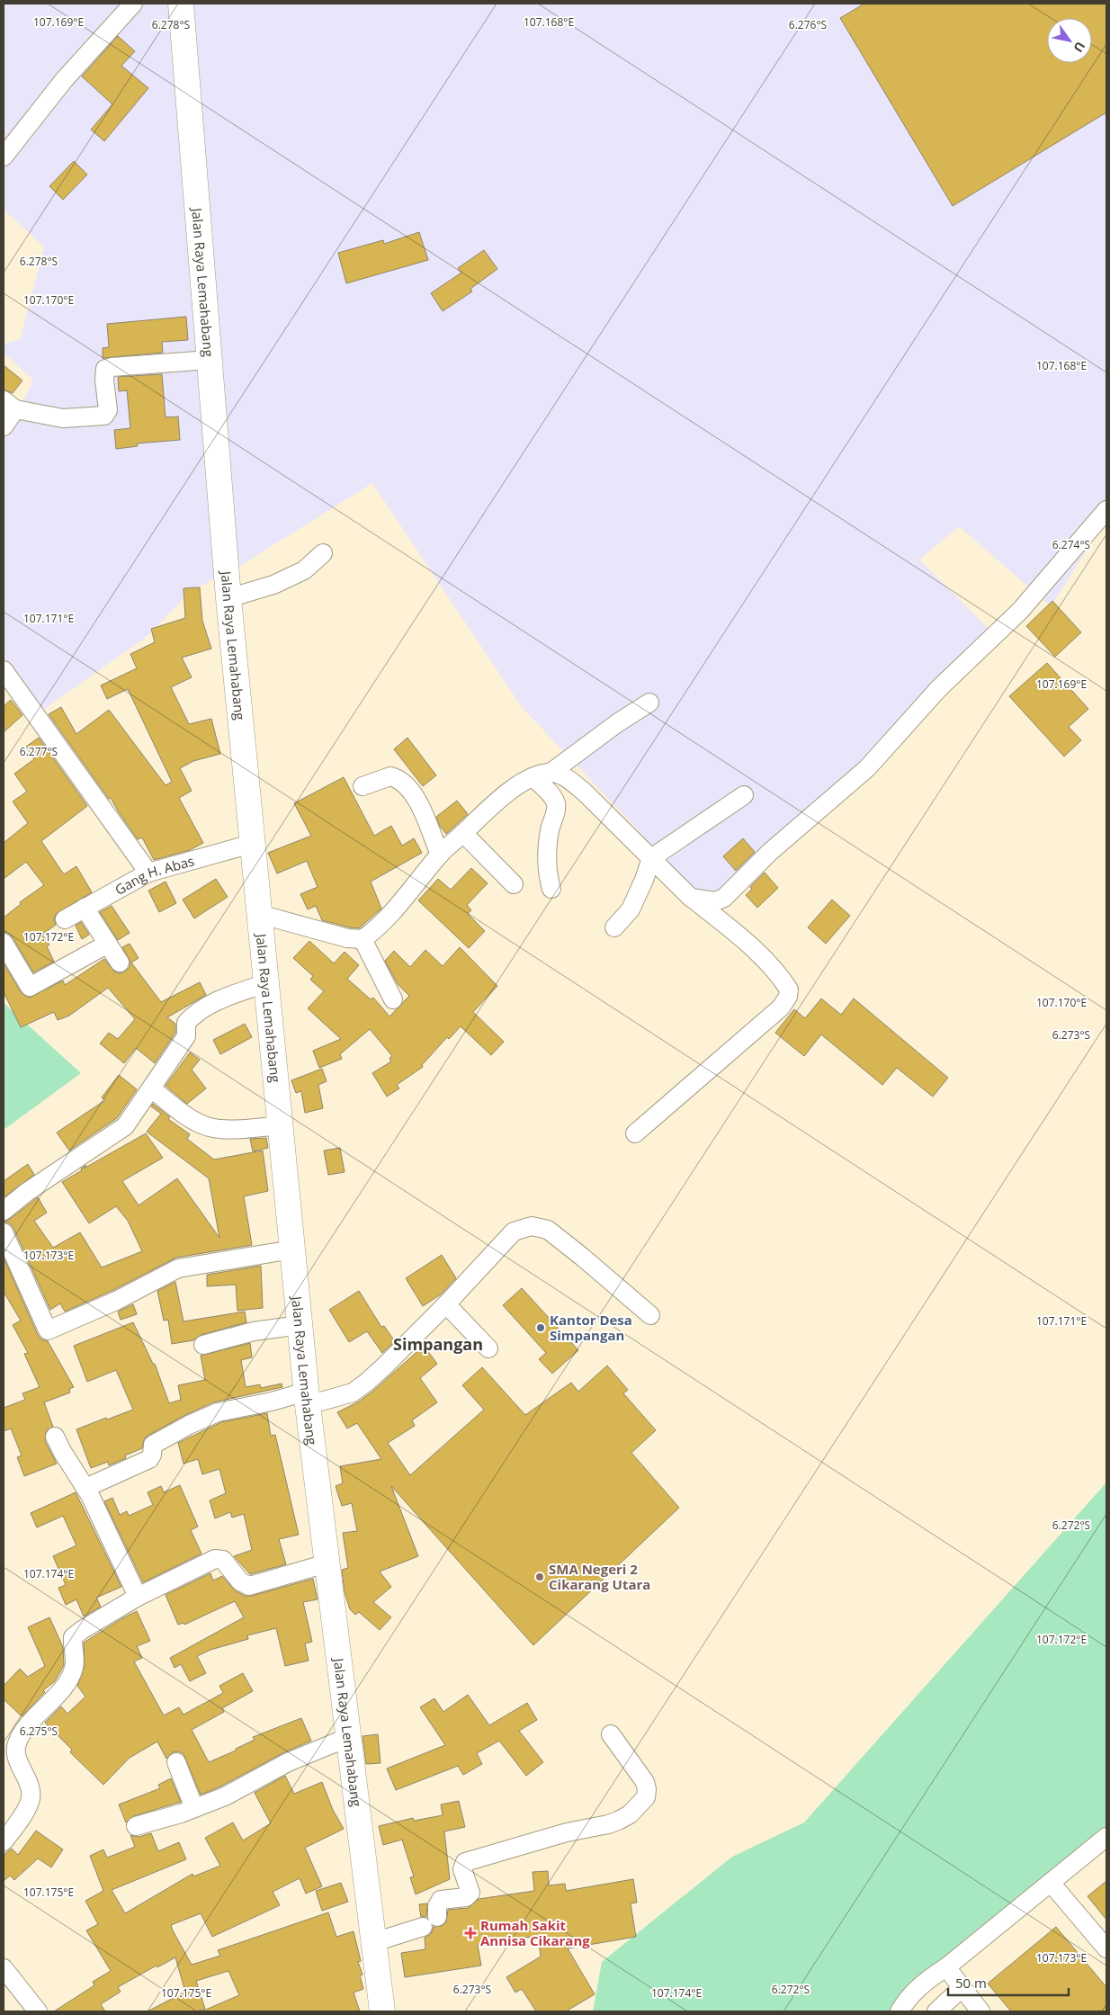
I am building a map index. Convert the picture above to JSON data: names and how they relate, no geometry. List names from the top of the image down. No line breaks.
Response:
{"streets":{"main road":["Jalan Raya Lemahabang"],"street":["Gang H. Abas"]},"crossings":[["Jalan Raya Lemahabang","Gang H. Abas"]],"districts":["Simpangan"],"places":{"other":["Kantor Desa Simpangan","SMA Negeri 2 Cikarang Utara"],"health":["Rumah Sakit Annisa Cikarang"]},"scale_bar":"50 m","north":"bottom right","coordinates":["107.169°E","107.168°E","6.278°S","6.276°S","107.170°E","6.274°S","107.171°E","6.277°S","107.172°E","6.273°S","107.173°E","6.272°S","107.174°E","6.275°S","107.175°E"]}
